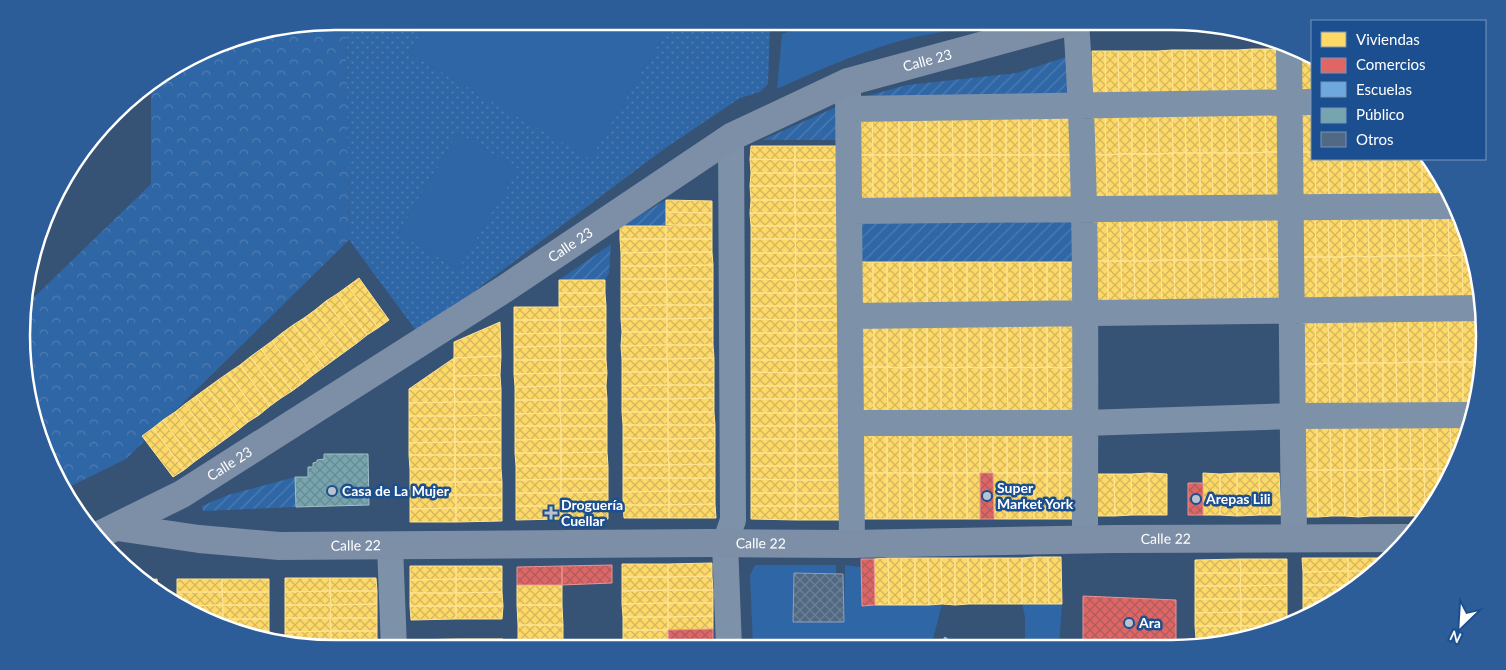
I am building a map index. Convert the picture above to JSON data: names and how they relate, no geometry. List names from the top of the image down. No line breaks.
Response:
{"streets":{"main road":["Calle 23","Calle 22"]},"crossings":[["Calle 23","Calle 22"]],"places":{"other":["Casa de La Mujer","Super Market York","Arepas Lili","Ara"],"health":["Droguería Cuellar"]},"legend":["Viviendas","Comercios","Escuelas","Público","Otros"],"north":"bottom left"}
